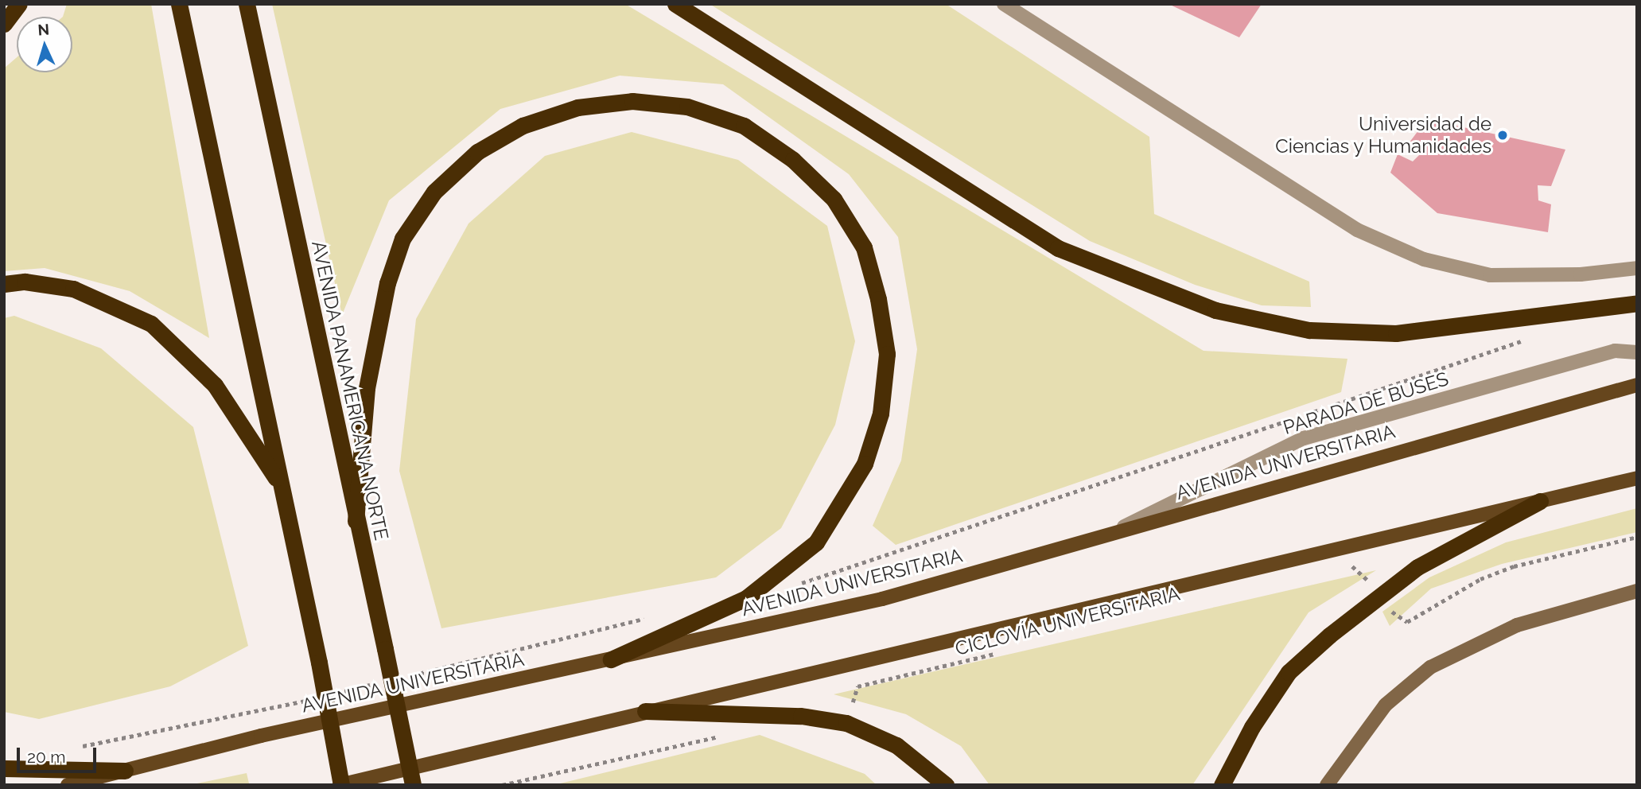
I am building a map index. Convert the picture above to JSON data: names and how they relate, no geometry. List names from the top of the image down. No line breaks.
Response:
{"streets":{"highway":["AVENIDA PANAMERICANA NORTE"],"main road":["AVENIDA UNIVERSITARIA"],"street":["PARADA DE BUSES"],"path":["CICLOVÍA UNIVERSITARIA"]},"crossings":[["PARADA DE BUSES","AVENIDA UNIVERSITARIA"]],"places":["Universidad de Ciencias y Humanidades"],"scale_bar":"20 m","north":"top"}
